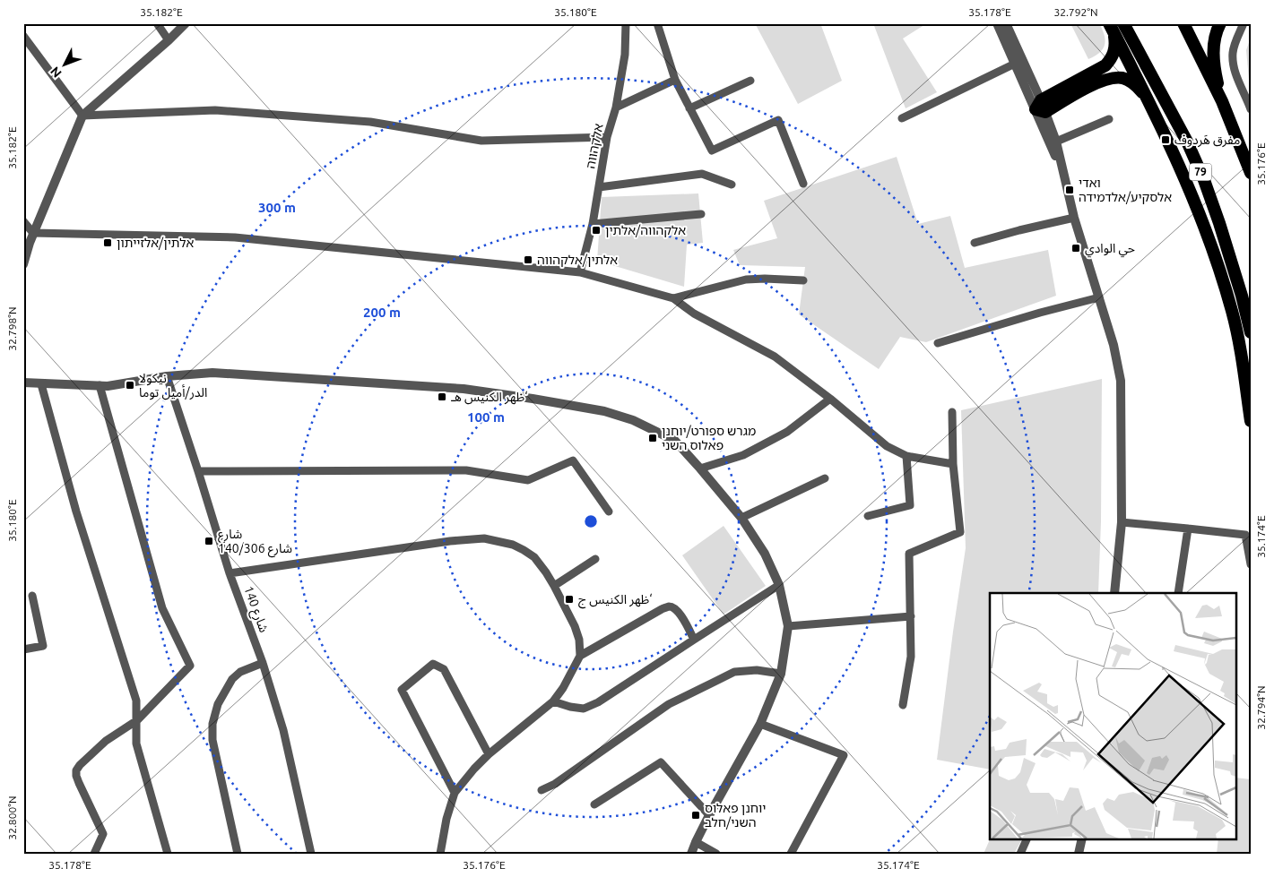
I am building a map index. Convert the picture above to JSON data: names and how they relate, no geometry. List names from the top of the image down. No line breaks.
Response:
{"streets":{"highway":["79"],"street":["אלקהווה","شارع 140"]},"places":{"transit":["مفرق هَردوف","ואדי אלסקיע/אלדמידה","אלקהווה/אלתין","אלתין/אלזייתון","حي الوادي","אלתין/אלקהווה","نيكولا الدر/أميل توما","ظهر الكنيس هـ‘","מגרש ספורט/יוחנן פאלוס השני","شارع 140/شارع 306","ظهر الكنيس ج‘","יוחנן פאלוס השני/חלב"]},"north":"bottom left","coordinates":["35.182°E","35.180°E","35.178°E","32.792°N","35.176°E","32.798°N","35.174°E","32.794°N","32.800°N"],"rings":["300 m","200 m","100 m"]}
